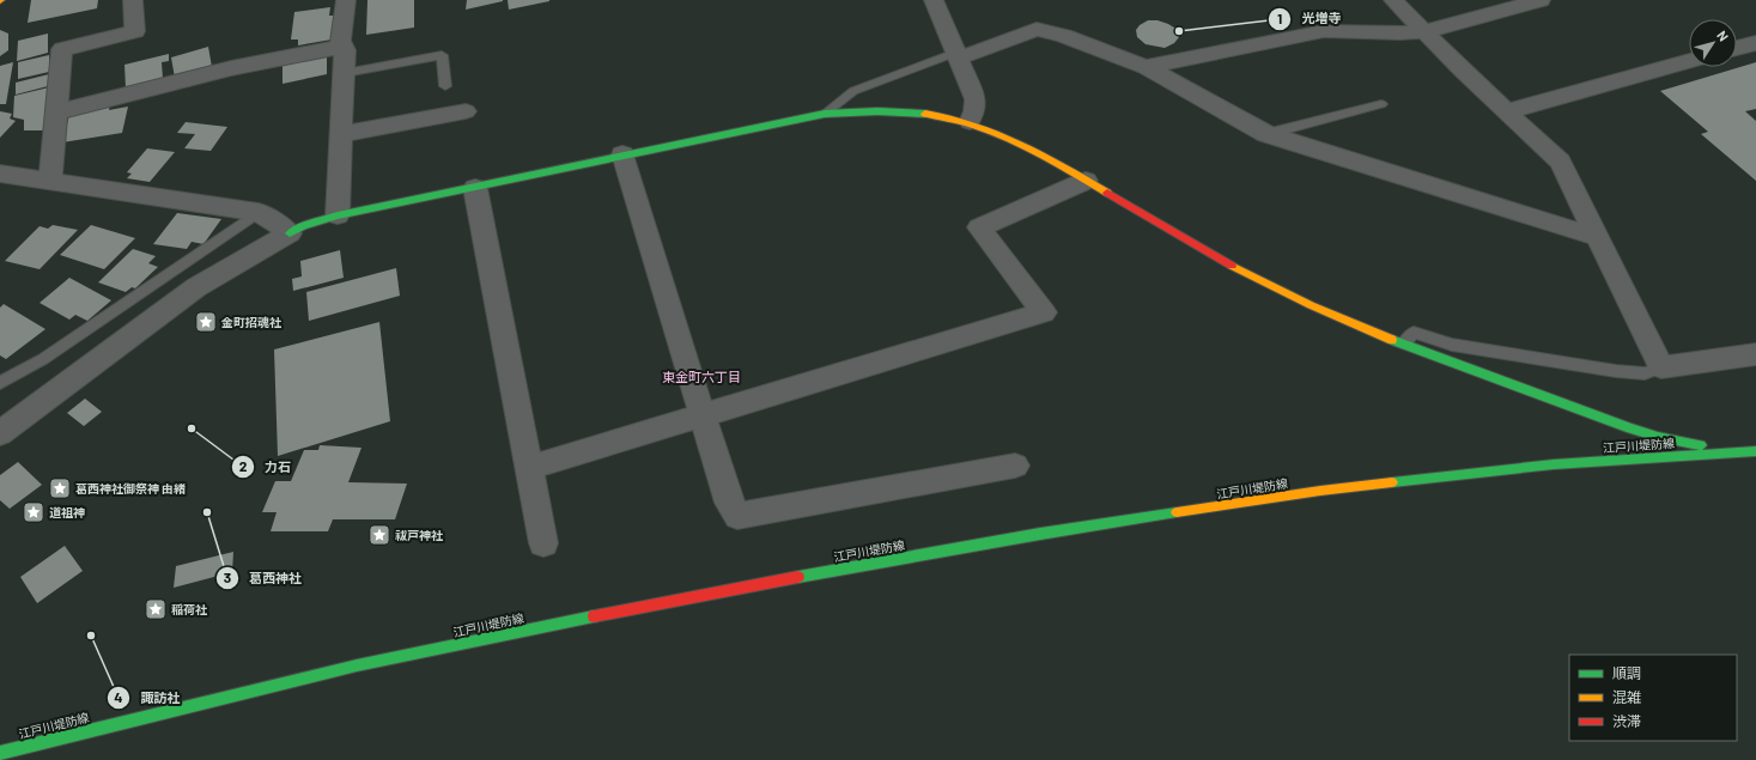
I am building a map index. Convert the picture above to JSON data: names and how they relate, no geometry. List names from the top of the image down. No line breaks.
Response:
{"streets":{"street":["江戸川堤防線"]},"districts":["東金町六丁目"],"places":{"other":["光増寺","力石","葛西神社","諏訪社"],"place":["金町招魂社","葛西神社御祭神 由緒","道祖神","祓戸神社","稲荷社"]},"legend":["順調","混雑","渋滞"],"north":"top right"}
